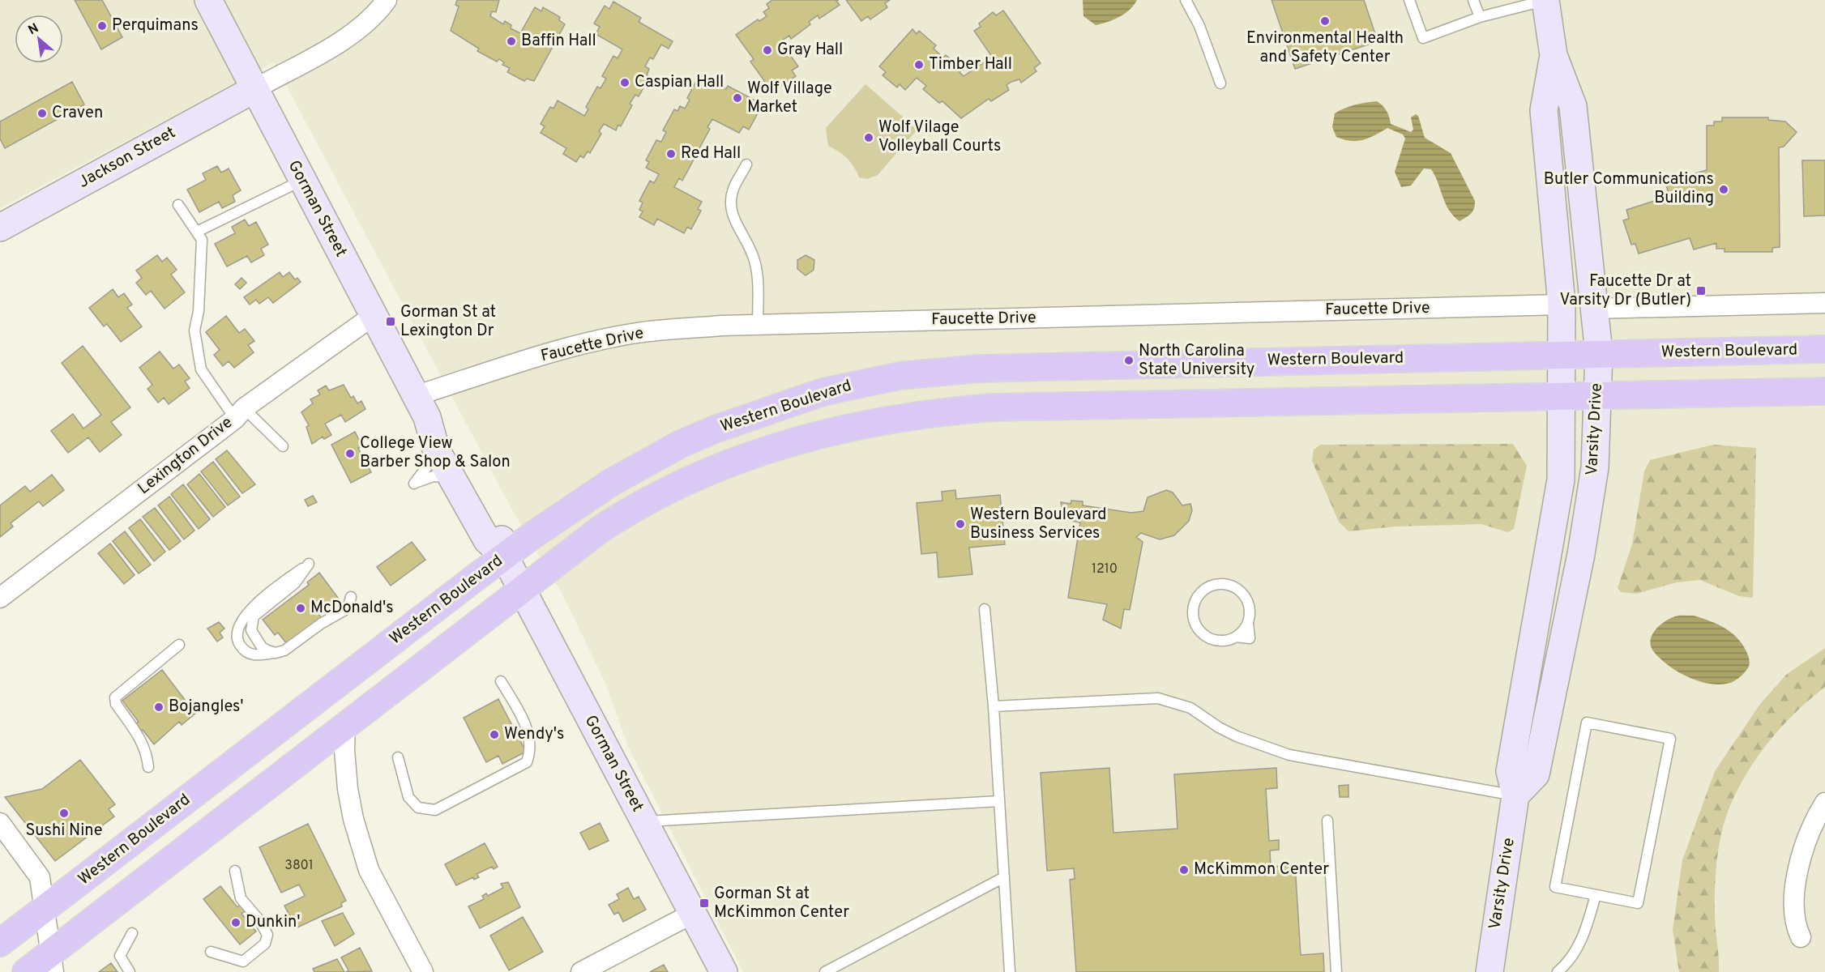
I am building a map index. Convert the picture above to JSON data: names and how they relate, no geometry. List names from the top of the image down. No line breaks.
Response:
{"streets":{"main road":["Western Boulevard"],"street":["Jackson Street","Gorman Street","Faucette Drive","Varsity Drive","Lexington Drive"]},"crossings":[["Jackson Street","Gorman Street"],["Gorman Street","Faucette Drive"],["Gorman Street","Western Boulevard"],["Gorman Street","Lexington Drive"],["Faucette Drive","Varsity Drive"],["Western Boulevard","Varsity Drive"]],"places":{"other":["Environmental Health and Safety Center","Perquimans","Baffin Hall","Gray Hall","Timber Hall","Caspian Hall","Wolf Village Market","Craven","Wolf Vilage Volleyball Courts","Red Hall","Butler Communications Building","North Carolina State University","College View Barber Shop & Salon","Western Boulevard Business Services","McDonald's","Bojangles'","Wendy's","Sushi Nine","McKimmon Center","Dunkin'"],"transit":["Faucette Dr at Varsity Dr (Butler)","Gorman St at Lexington Dr","Gorman St at McKimmon Center"]},"house_numbers":["1210","3801"],"north":"top left"}
